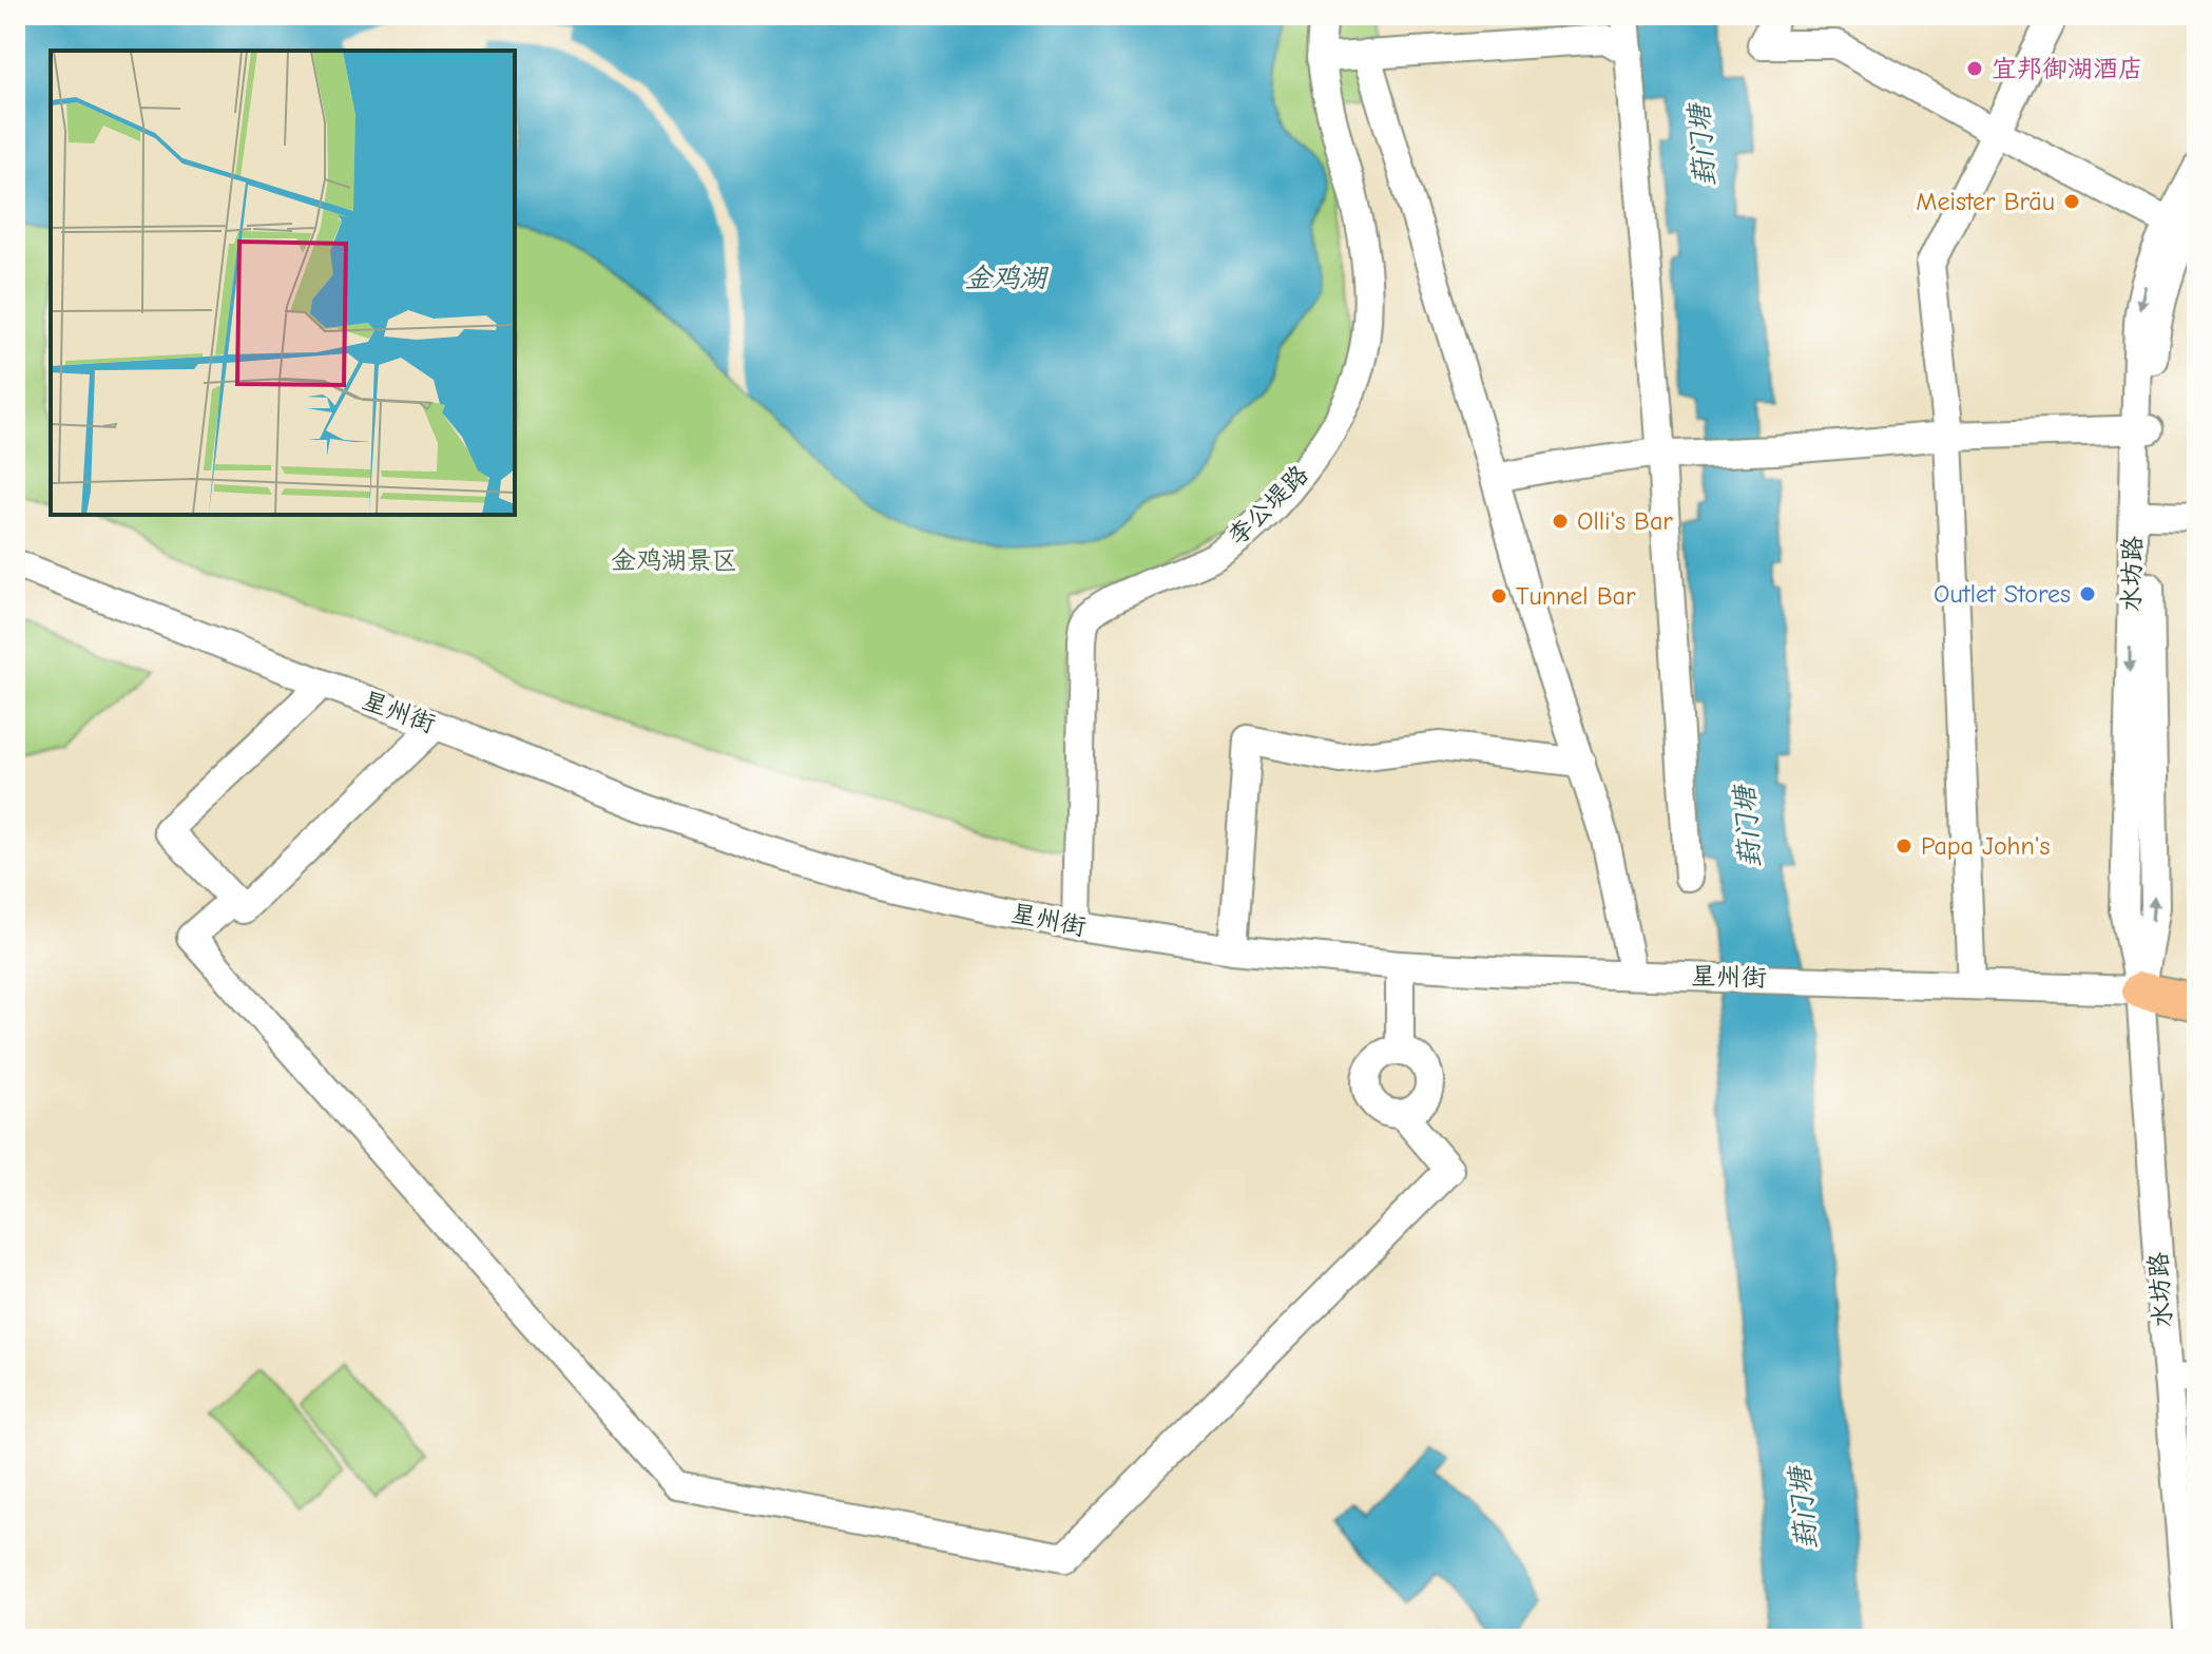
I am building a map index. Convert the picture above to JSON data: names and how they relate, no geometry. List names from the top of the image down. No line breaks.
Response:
{"streets":{"main road":["星州街"],"street":["李公堤路","水坊路"]},"crossings":[["李公堤路","星州街"],["水坊路","星州街"]],"water":["葑门塘","金鸡湖"],"parks":["金鸡湖景区"],"places":["宜邦御湖酒店","Meister Bräu","Olli's Bar","Outlet Stores","Tunnel Bar","Papa John's"]}
